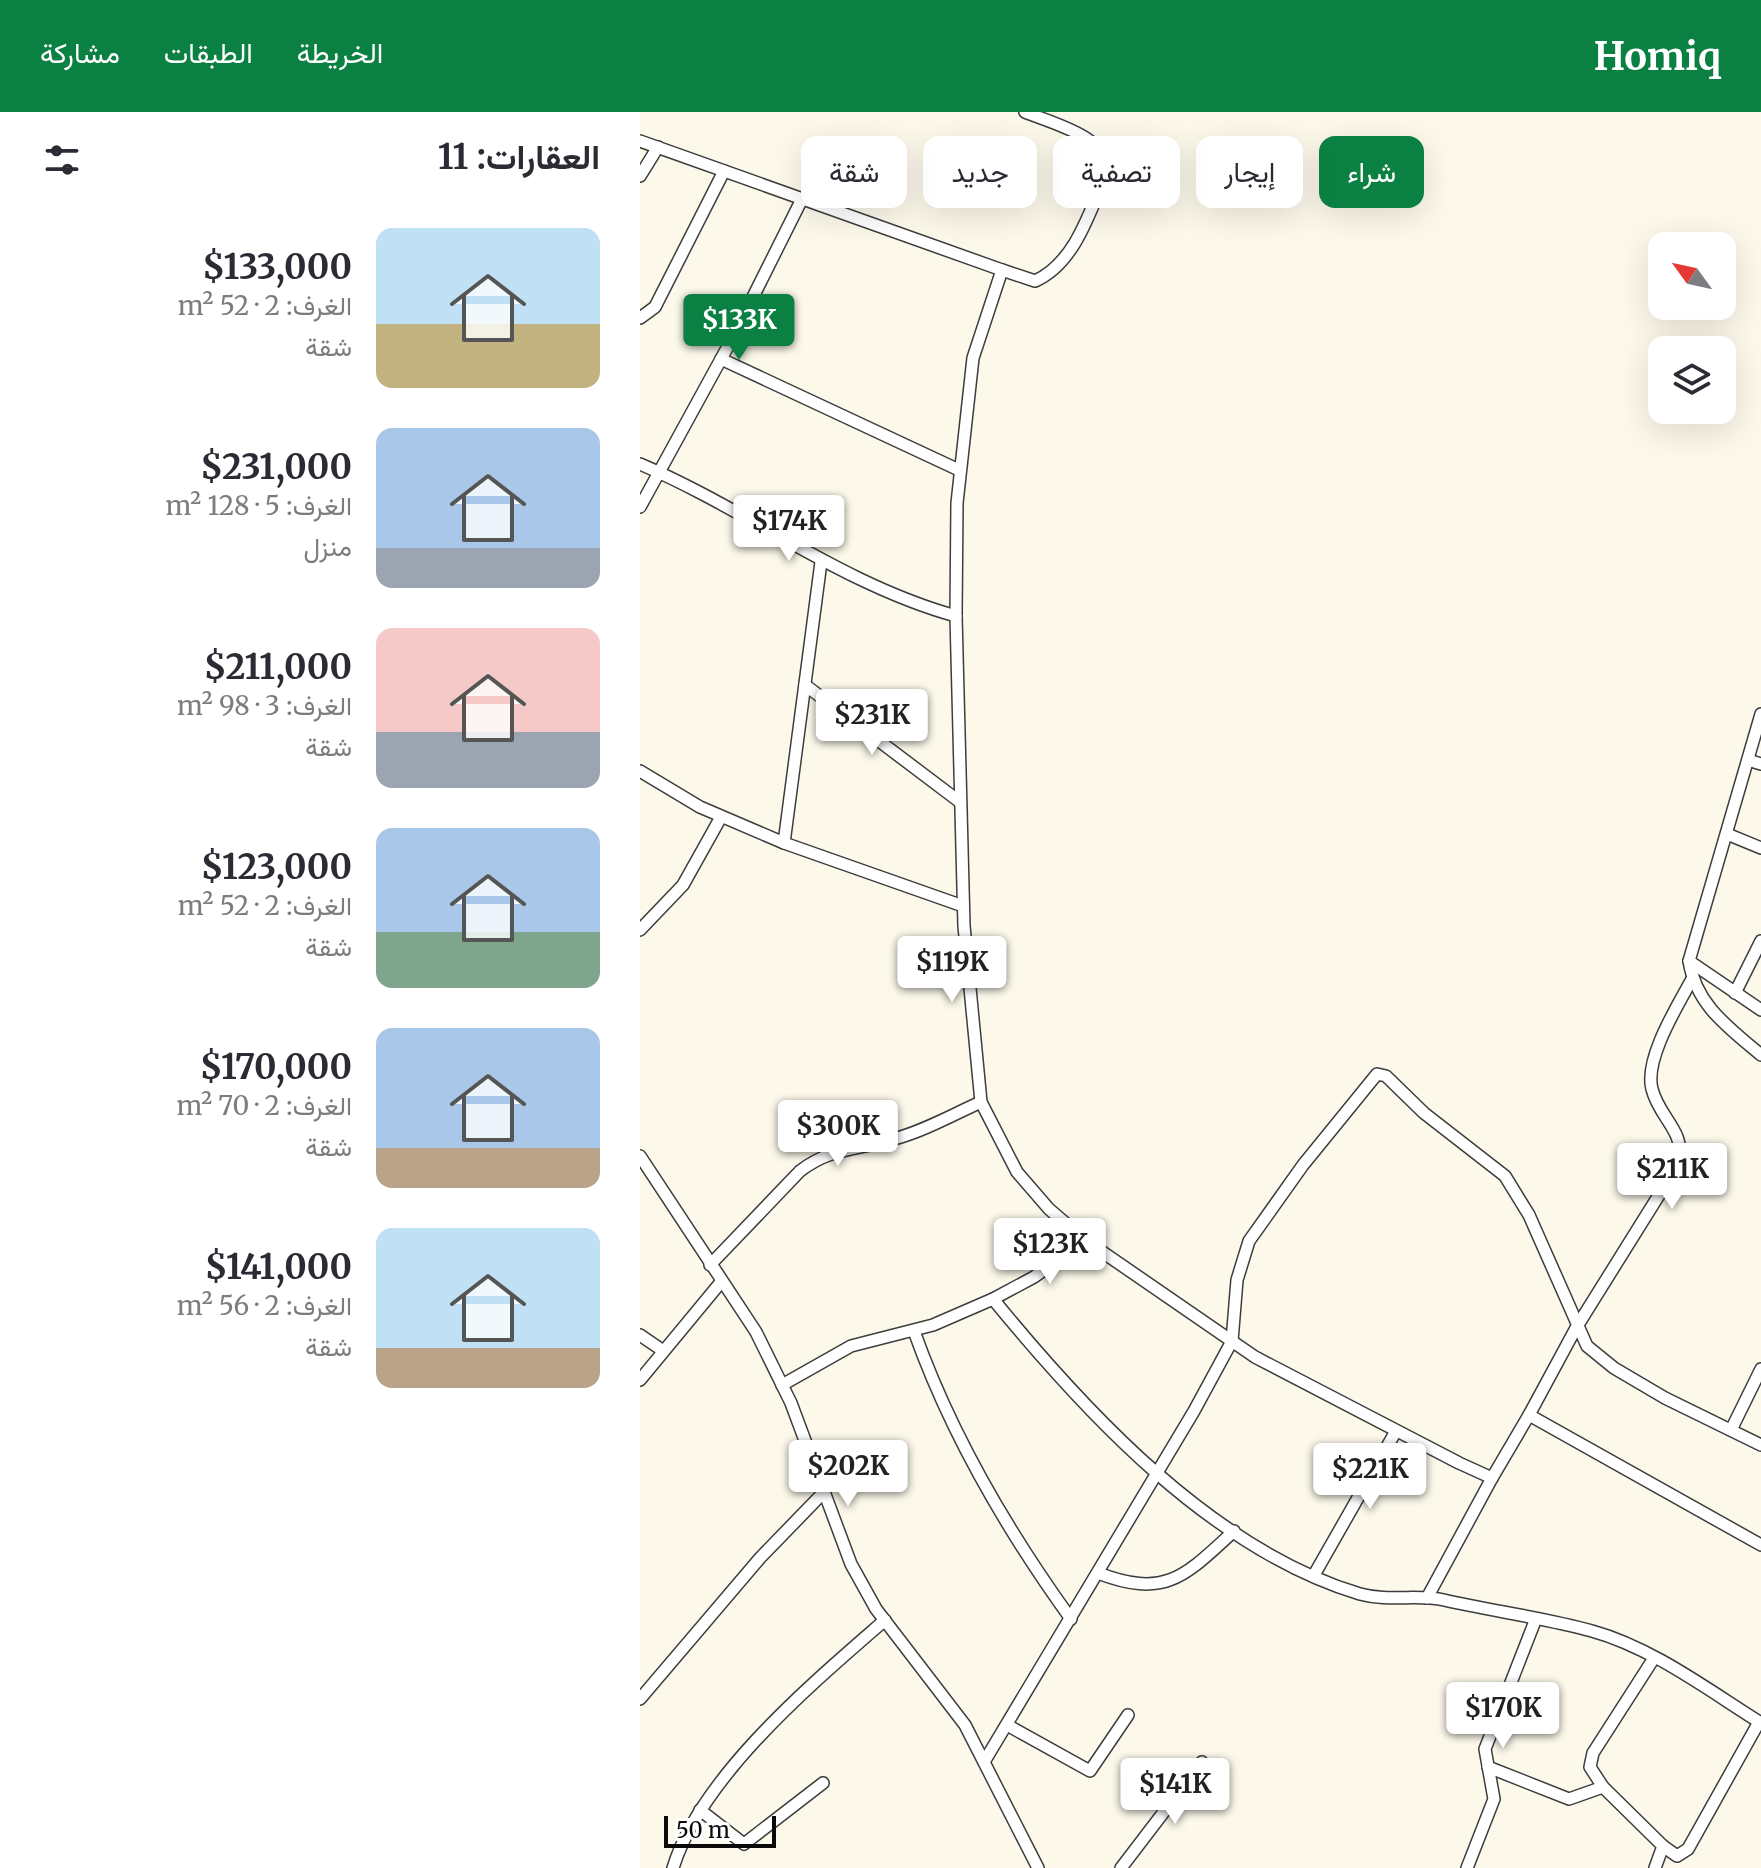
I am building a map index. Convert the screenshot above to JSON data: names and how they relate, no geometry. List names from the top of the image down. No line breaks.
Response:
{"scale_bar":"50 m","north":"top left","page":{"header":"Homiq","nav":["الخريطة","الطبقات","مشاركة"],"heading":"العقارات: 11","chip":["شراء","إيجار","تصفية","جديد","شقة"],"list":[{"name":"$133,000","note":"الغرف: 2 · 52 m² · شقة"},{"name":"$231,000","note":"الغرف: 5 · 128 m² · منزل"},{"name":"$211,000","note":"الغرف: 3 · 98 m² · شقة"},{"name":"$123,000","note":"الغرف: 2 · 52 m² · شقة"},{"name":"$170,000","note":"الغرف: 2 · 70 m² · شقة"},{"name":"$141,000","note":"الغرف: 2 · 56 m² · شقة"}],"price":["$133K","$174K","$231K","$119K","$300K","$211K","$123K","$202K","$221K","$170K","$141K"],"scale":"50 m"}}
